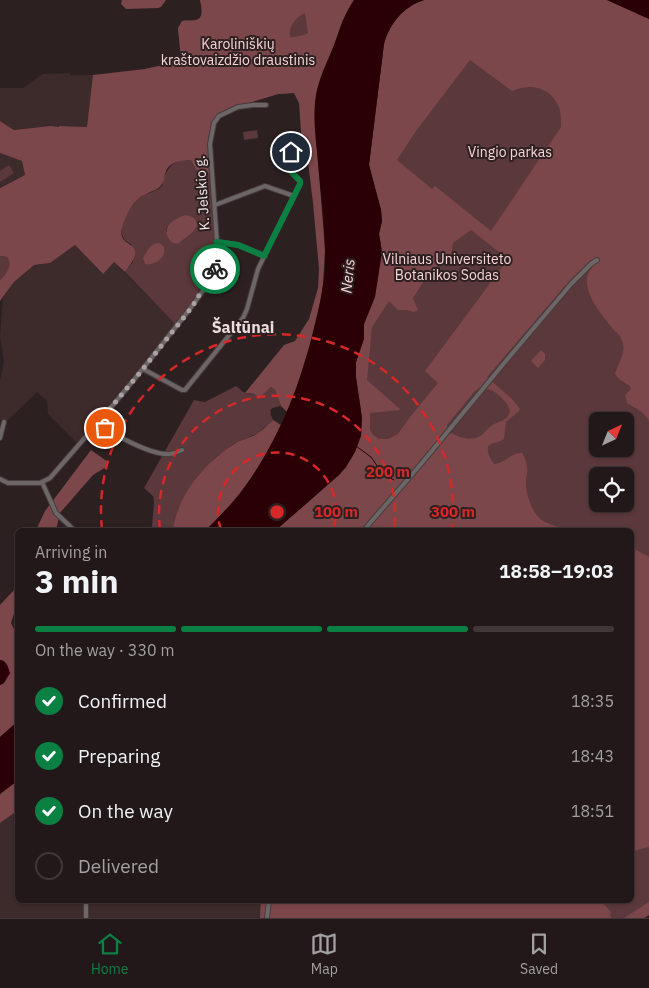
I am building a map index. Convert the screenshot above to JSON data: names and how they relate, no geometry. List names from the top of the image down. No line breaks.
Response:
{"streets":{"street":["K. Jelskio g."]},"districts":["Šaltūnai"],"water":["Neris"],"parks":["Karoliniškių kraštovaizdžio draustinis","Vingio parkas","Vilniaus Universiteto Botanikos Sodas"],"north":"top right","page":{"heading":["3 min","Arriving in","18:58–19:03"],"bar":"On the way · 330 m","list":[["Confirmed","18:35"],["Preparing","18:43"],["On the way","18:51"],"Delivered"],"tabs":["Home","Map","Saved"]},"rings":["200 m","100 m","300 m"]}
